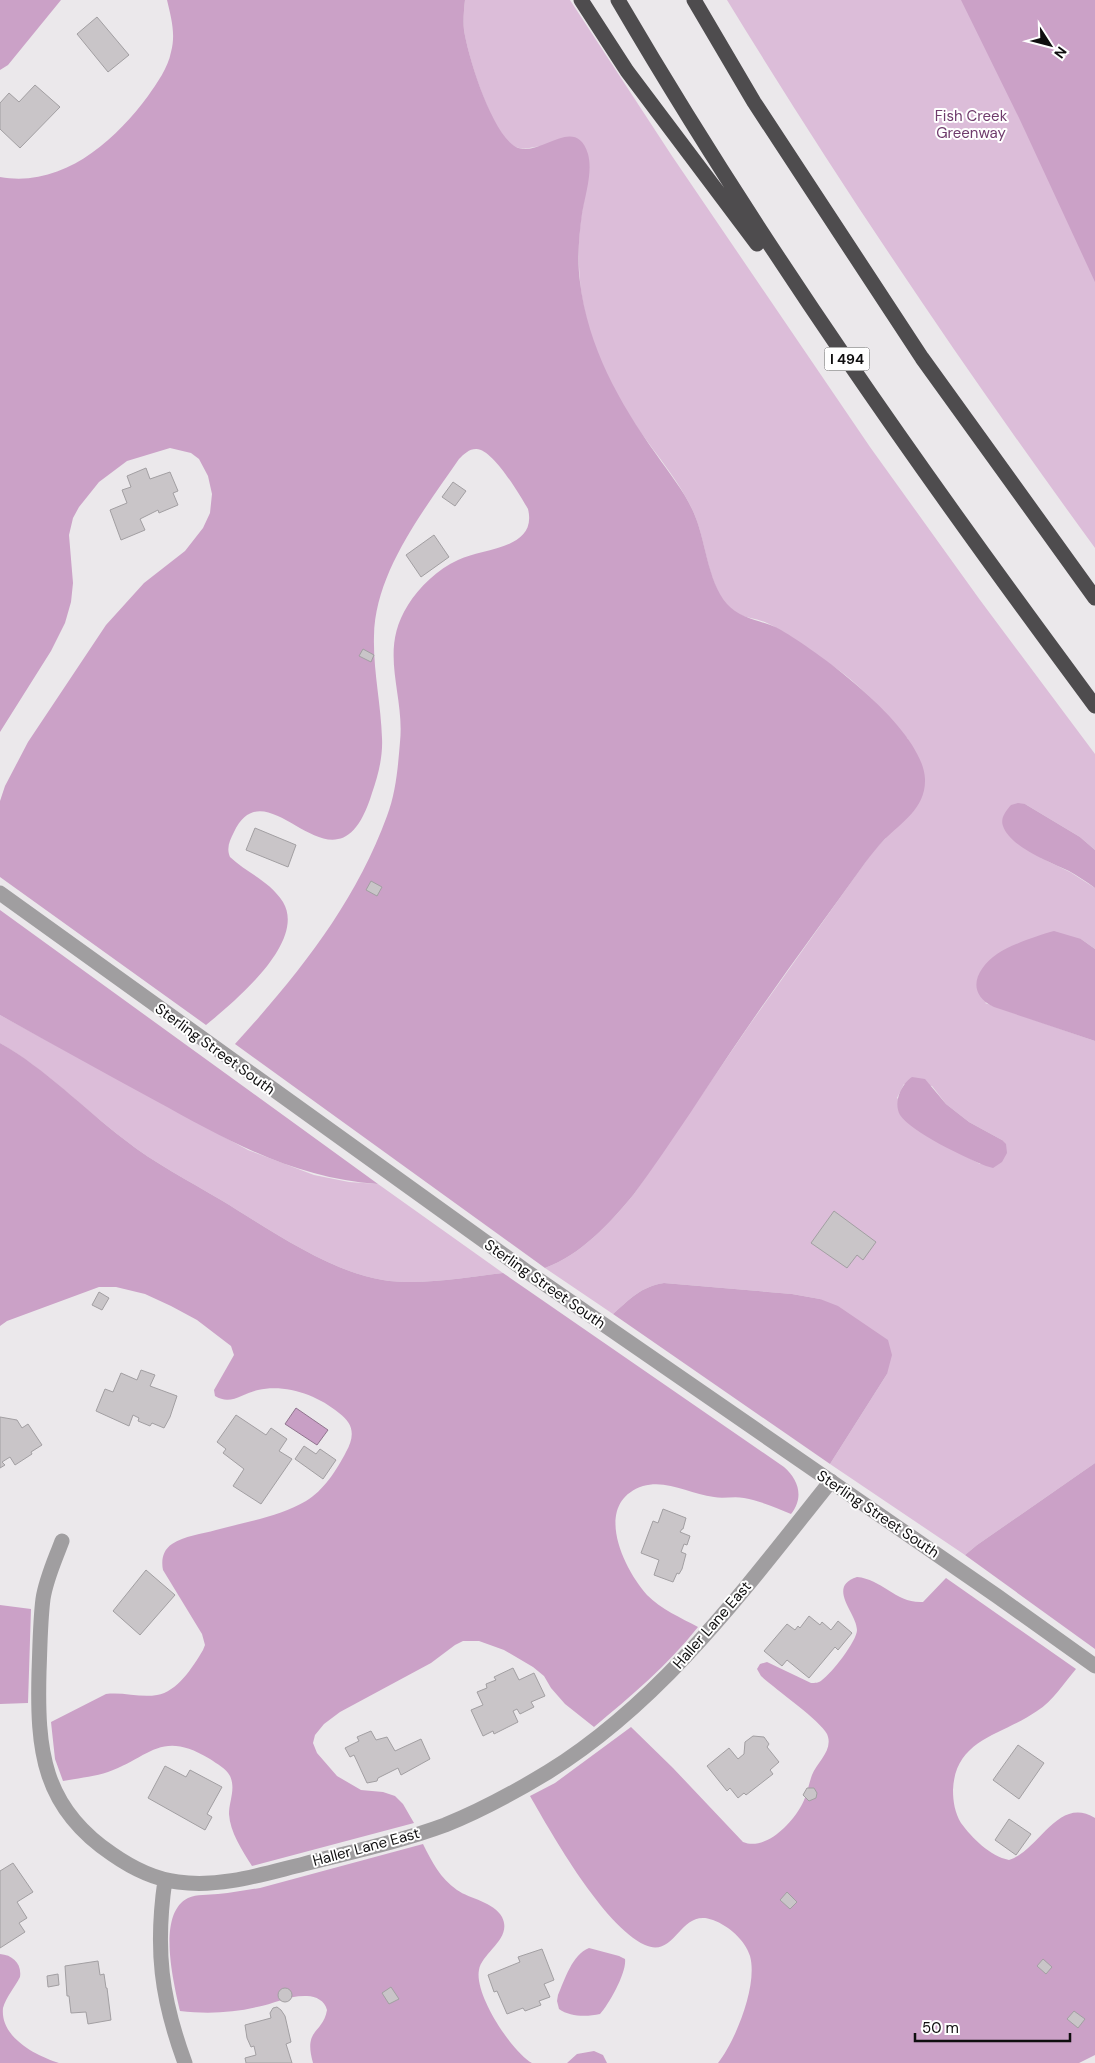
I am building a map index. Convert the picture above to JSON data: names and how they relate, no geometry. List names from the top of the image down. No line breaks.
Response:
{"streets":{"highway":["I 494"],"street":["Sterling Street South","Haller Lane East"]},"crossings":[["Sterling Street South","Haller Lane East"]],"parks":["Fish Creek Greenway"],"scale_bar":"50 m","north":"bottom right"}
